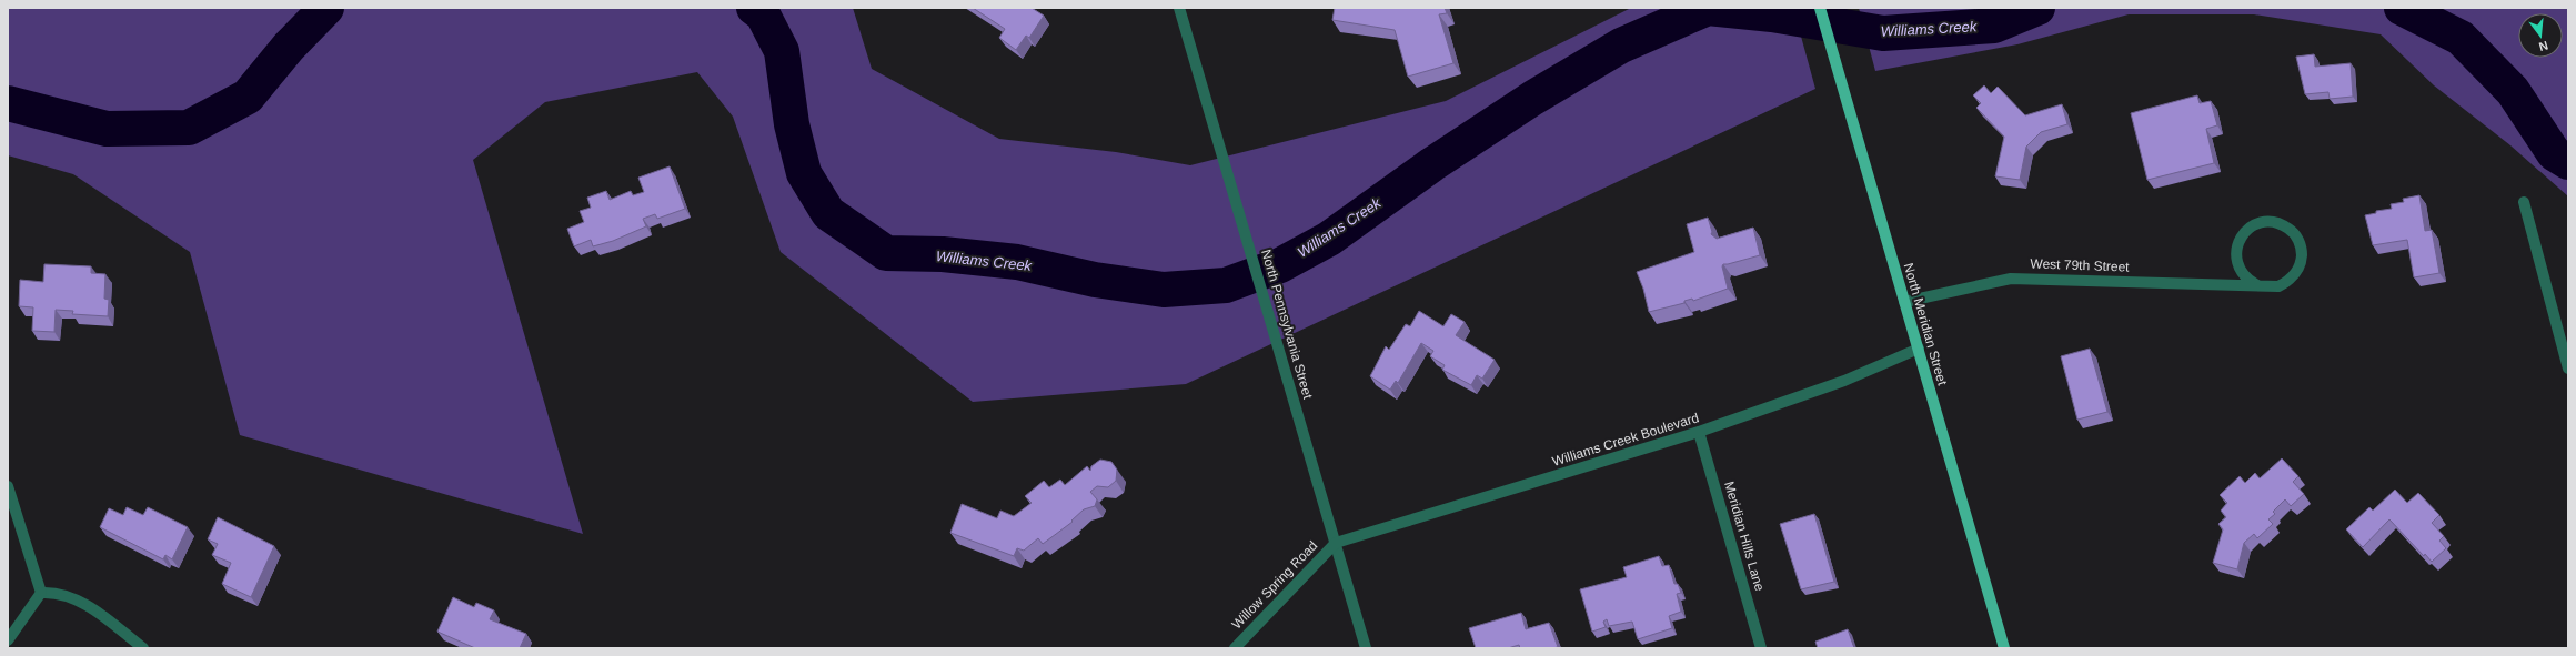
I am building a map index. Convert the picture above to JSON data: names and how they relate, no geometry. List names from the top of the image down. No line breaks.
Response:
{"streets":{"main road":["North Meridian Street"],"street":["West 79th Street","North Pennsylvania Street","Williams Creek Boulevard","Meridian Hills Lane","Willow Spring Road"]},"crossings":[["West 79th Street","North Meridian Street"],["North Pennsylvania Street","Williams Creek Boulevard"],["North Pennsylvania Street","Willow Spring Road"],["North Meridian Street","Williams Creek Boulevard"],["Williams Creek Boulevard","Meridian Hills Lane"],["Williams Creek Boulevard","Willow Spring Road"]],"water":["Williams Creek"],"north":"bottom"}
